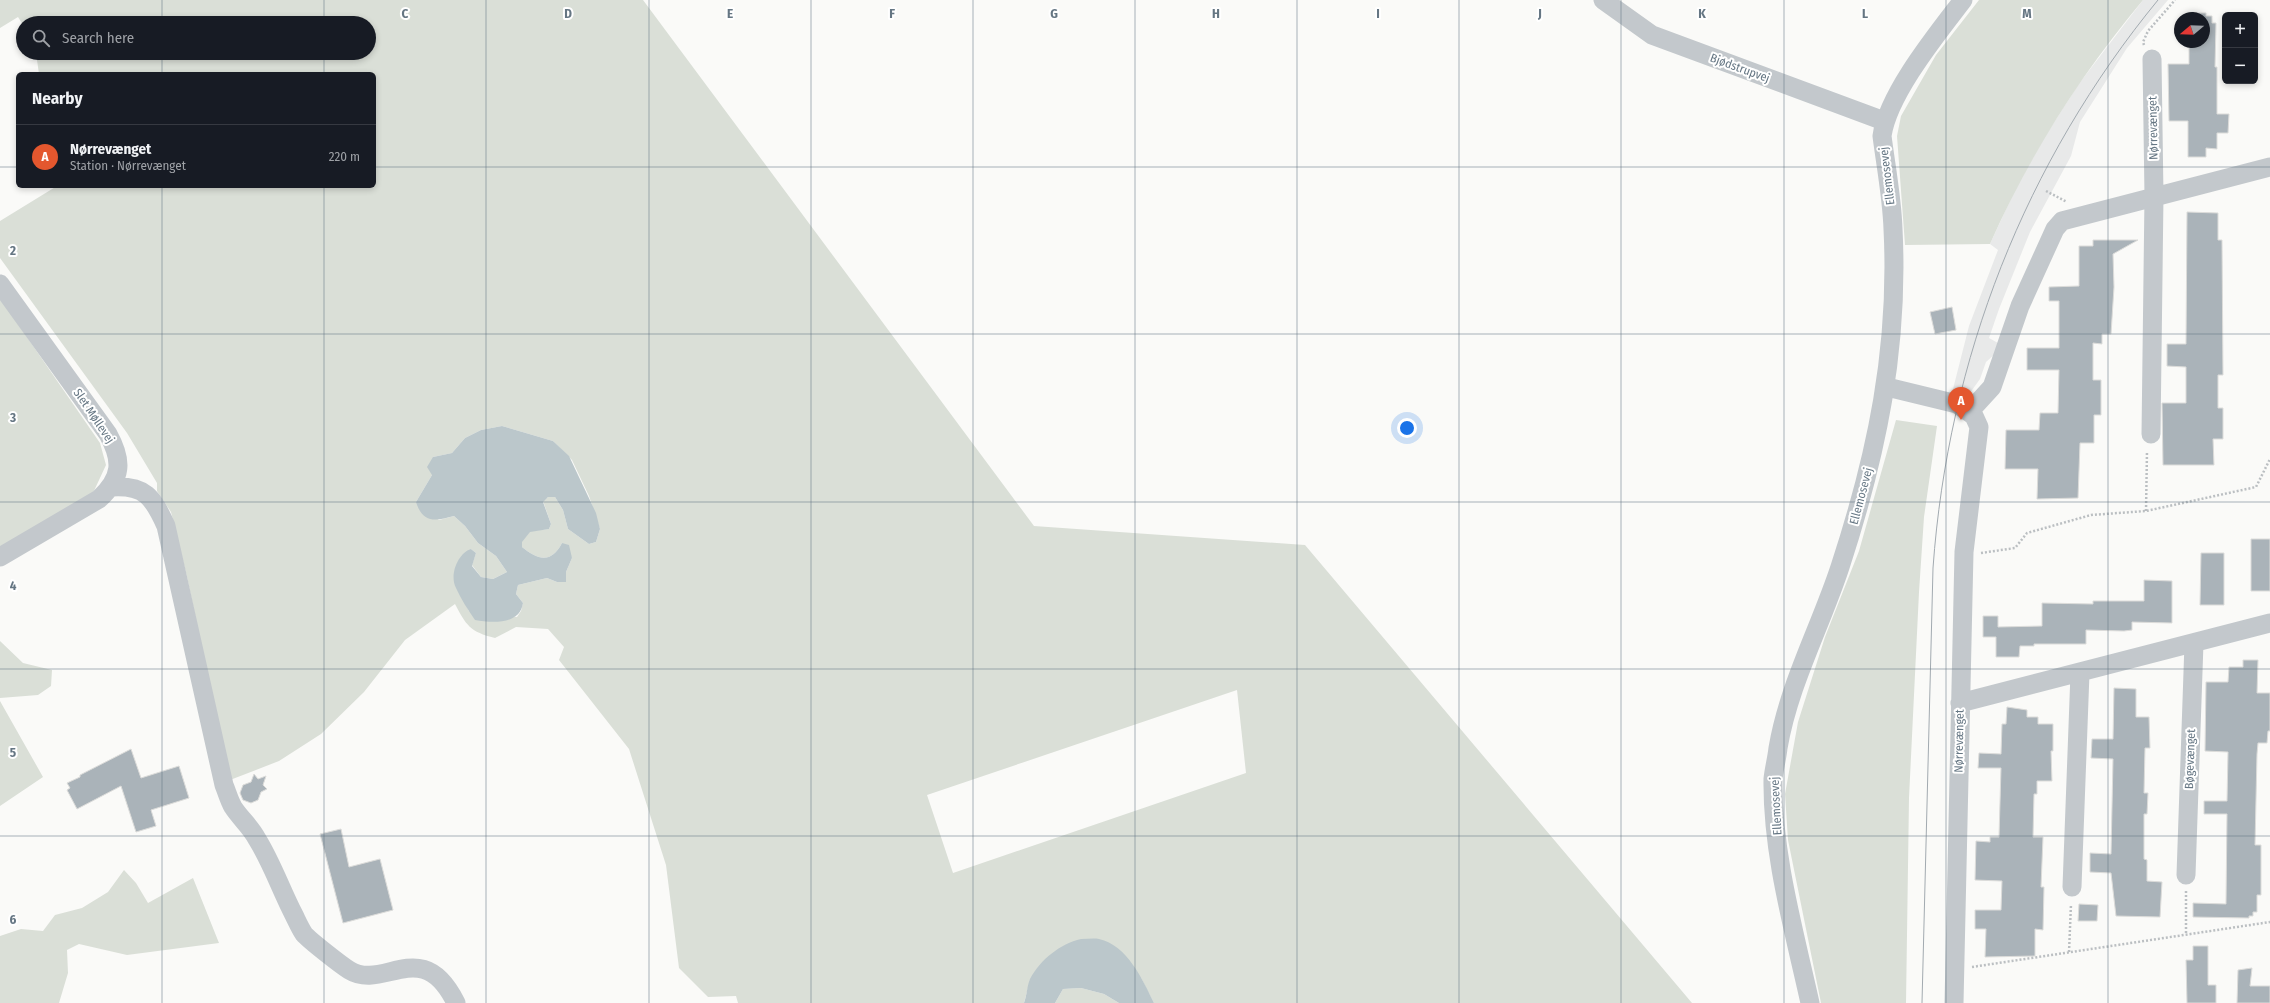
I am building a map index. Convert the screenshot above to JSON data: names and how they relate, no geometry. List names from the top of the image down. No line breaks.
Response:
{"streets":{"street":["Bjødstrupvej","Nørrevænget","Ellemosevej","Slet Møllevej","Bøgevænget"]},"crossings":[["Bjødstrupvej","Ellemosevej"]],"north":"left","page":{"map_buttons":["+","−"],"search":"Search here","heading":"Nearby","list":[{"mark":"A","name":"Nørrevænget","note":"Station · Nørrevænget","value":"220 m"}],"pins":"A"},"grid":{"columns":["C","D","E","F","G","H","I","J","K","L","M"],"rows":["2","3","4","5","6"]}}
